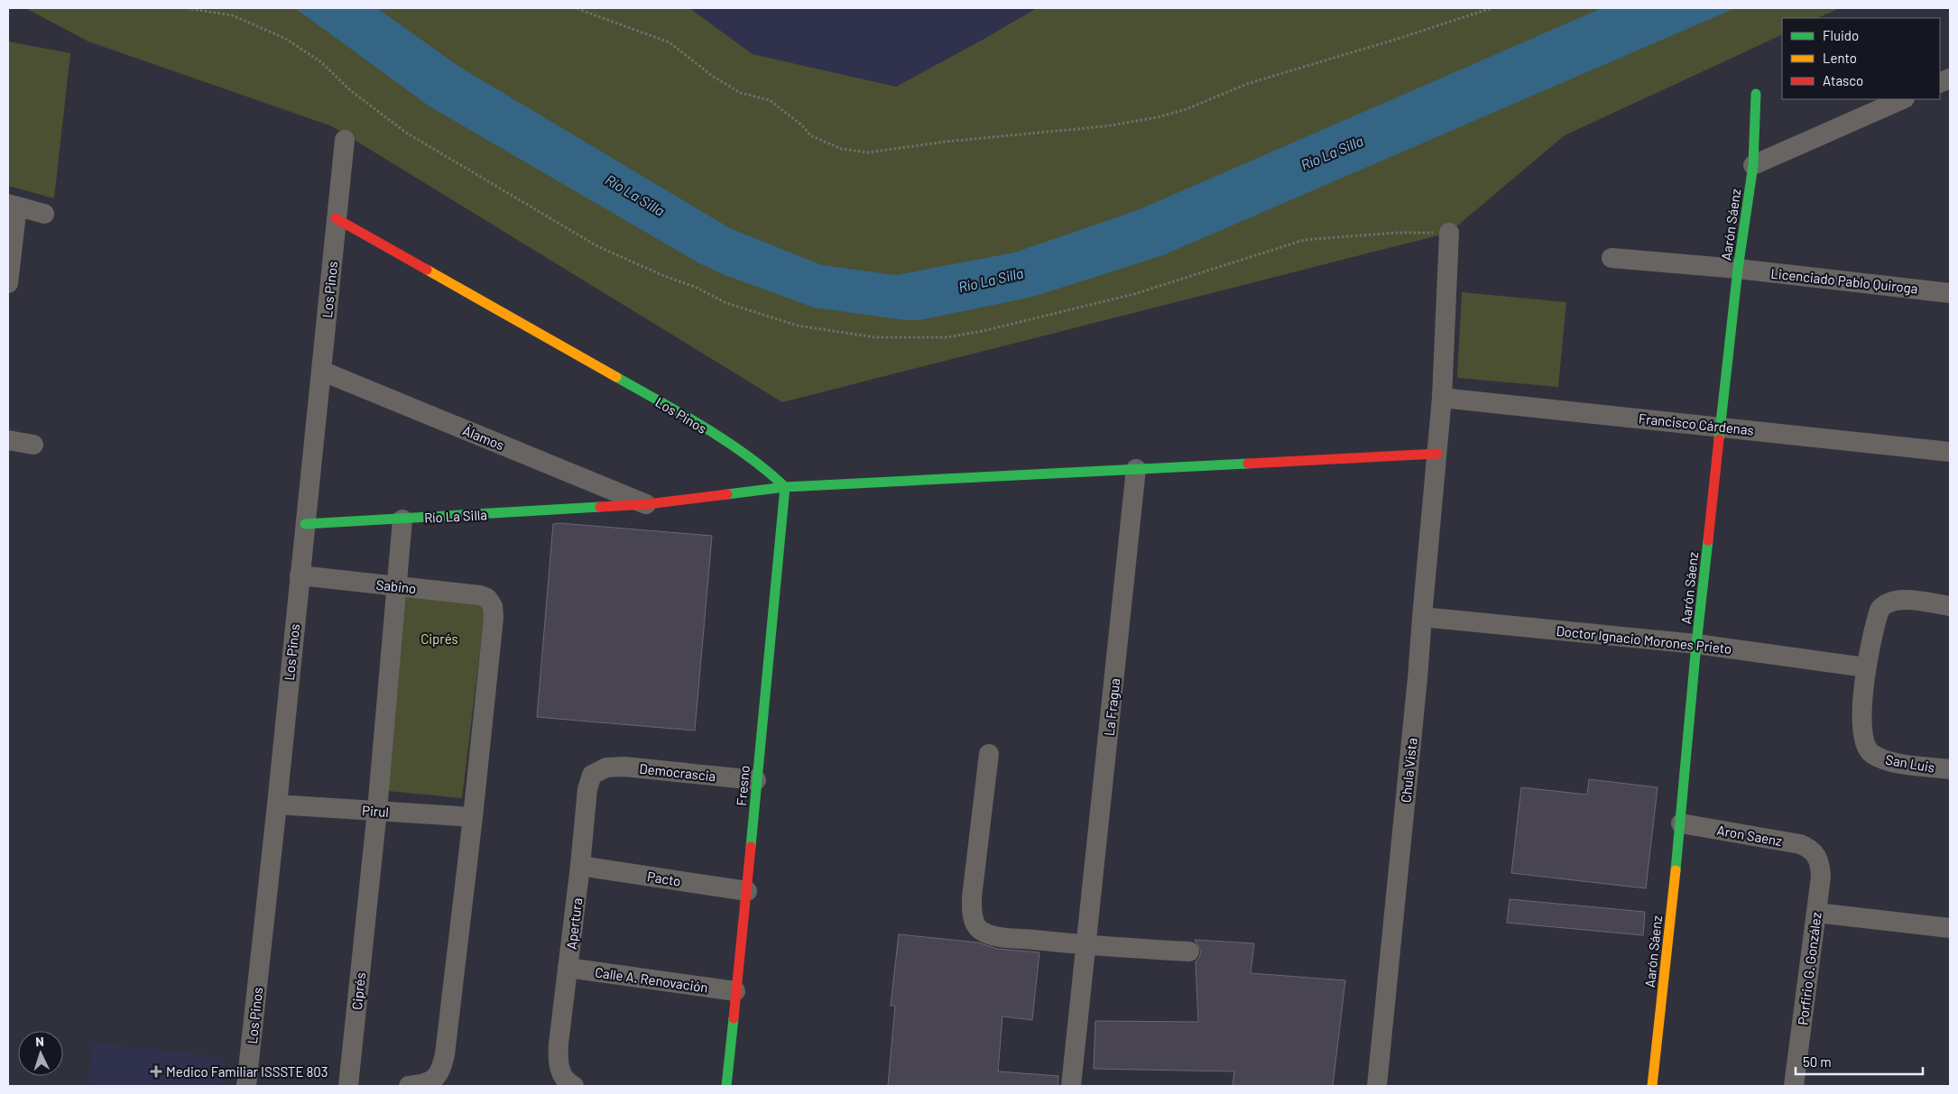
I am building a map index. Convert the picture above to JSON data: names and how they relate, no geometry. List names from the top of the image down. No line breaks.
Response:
{"streets":{"street":["Aarón Sáenz","Licenciado Pablo Quiroga","Los Pinos","Francisco Cárdenas","Álamos","Río La Silla","Sabino","Doctor Ignacio Morones Prieto","La Fragua","San Luis","Chula Vista","Democrascia","Fresno","Pirul","Aron Saenz","Pacto","Apertura","Porfirio G. González","Calle A. Renovación","Ciprés"]},"crossings":[["Aarón Sáenz","Licenciado Pablo Quiroga"],["Aarón Sáenz","Francisco Cárdenas"],["Aarón Sáenz","Doctor Ignacio Morones Prieto"],["Aarón Sáenz","Aron Saenz"],["Los Pinos","Álamos"],["Los Pinos","Río La Silla"],["Los Pinos","Sabino"],["Los Pinos","Fresno"],["Los Pinos","Pirul"],["Álamos","Río La Silla"],["Río La Silla","La Fragua"],["Río La Silla","Chula Vista"],["Río La Silla","Fresno"],["Río La Silla","Ciprés"],["Sabino","Pirul"],["Sabino","Ciprés"],["Doctor Ignacio Morones Prieto","San Luis"],["Doctor Ignacio Morones Prieto","Chula Vista"],["Democrascia","Fresno"],["Democrascia","Apertura"],["Fresno","Pacto"],["Fresno","Calle A. Renovación"],["Pirul","Ciprés"],["Aron Saenz","Porfirio G. González"],["Pacto","Apertura"],["Apertura","Calle A. Renovación"]],"water":["Río La Silla"],"parks":["Ciprés"],"places":{"health":["Medico Familiar ISSSTE 803"]},"legend":["Fluido","Lento","Atasco"],"scale_bar":"50 m","north":"top"}
